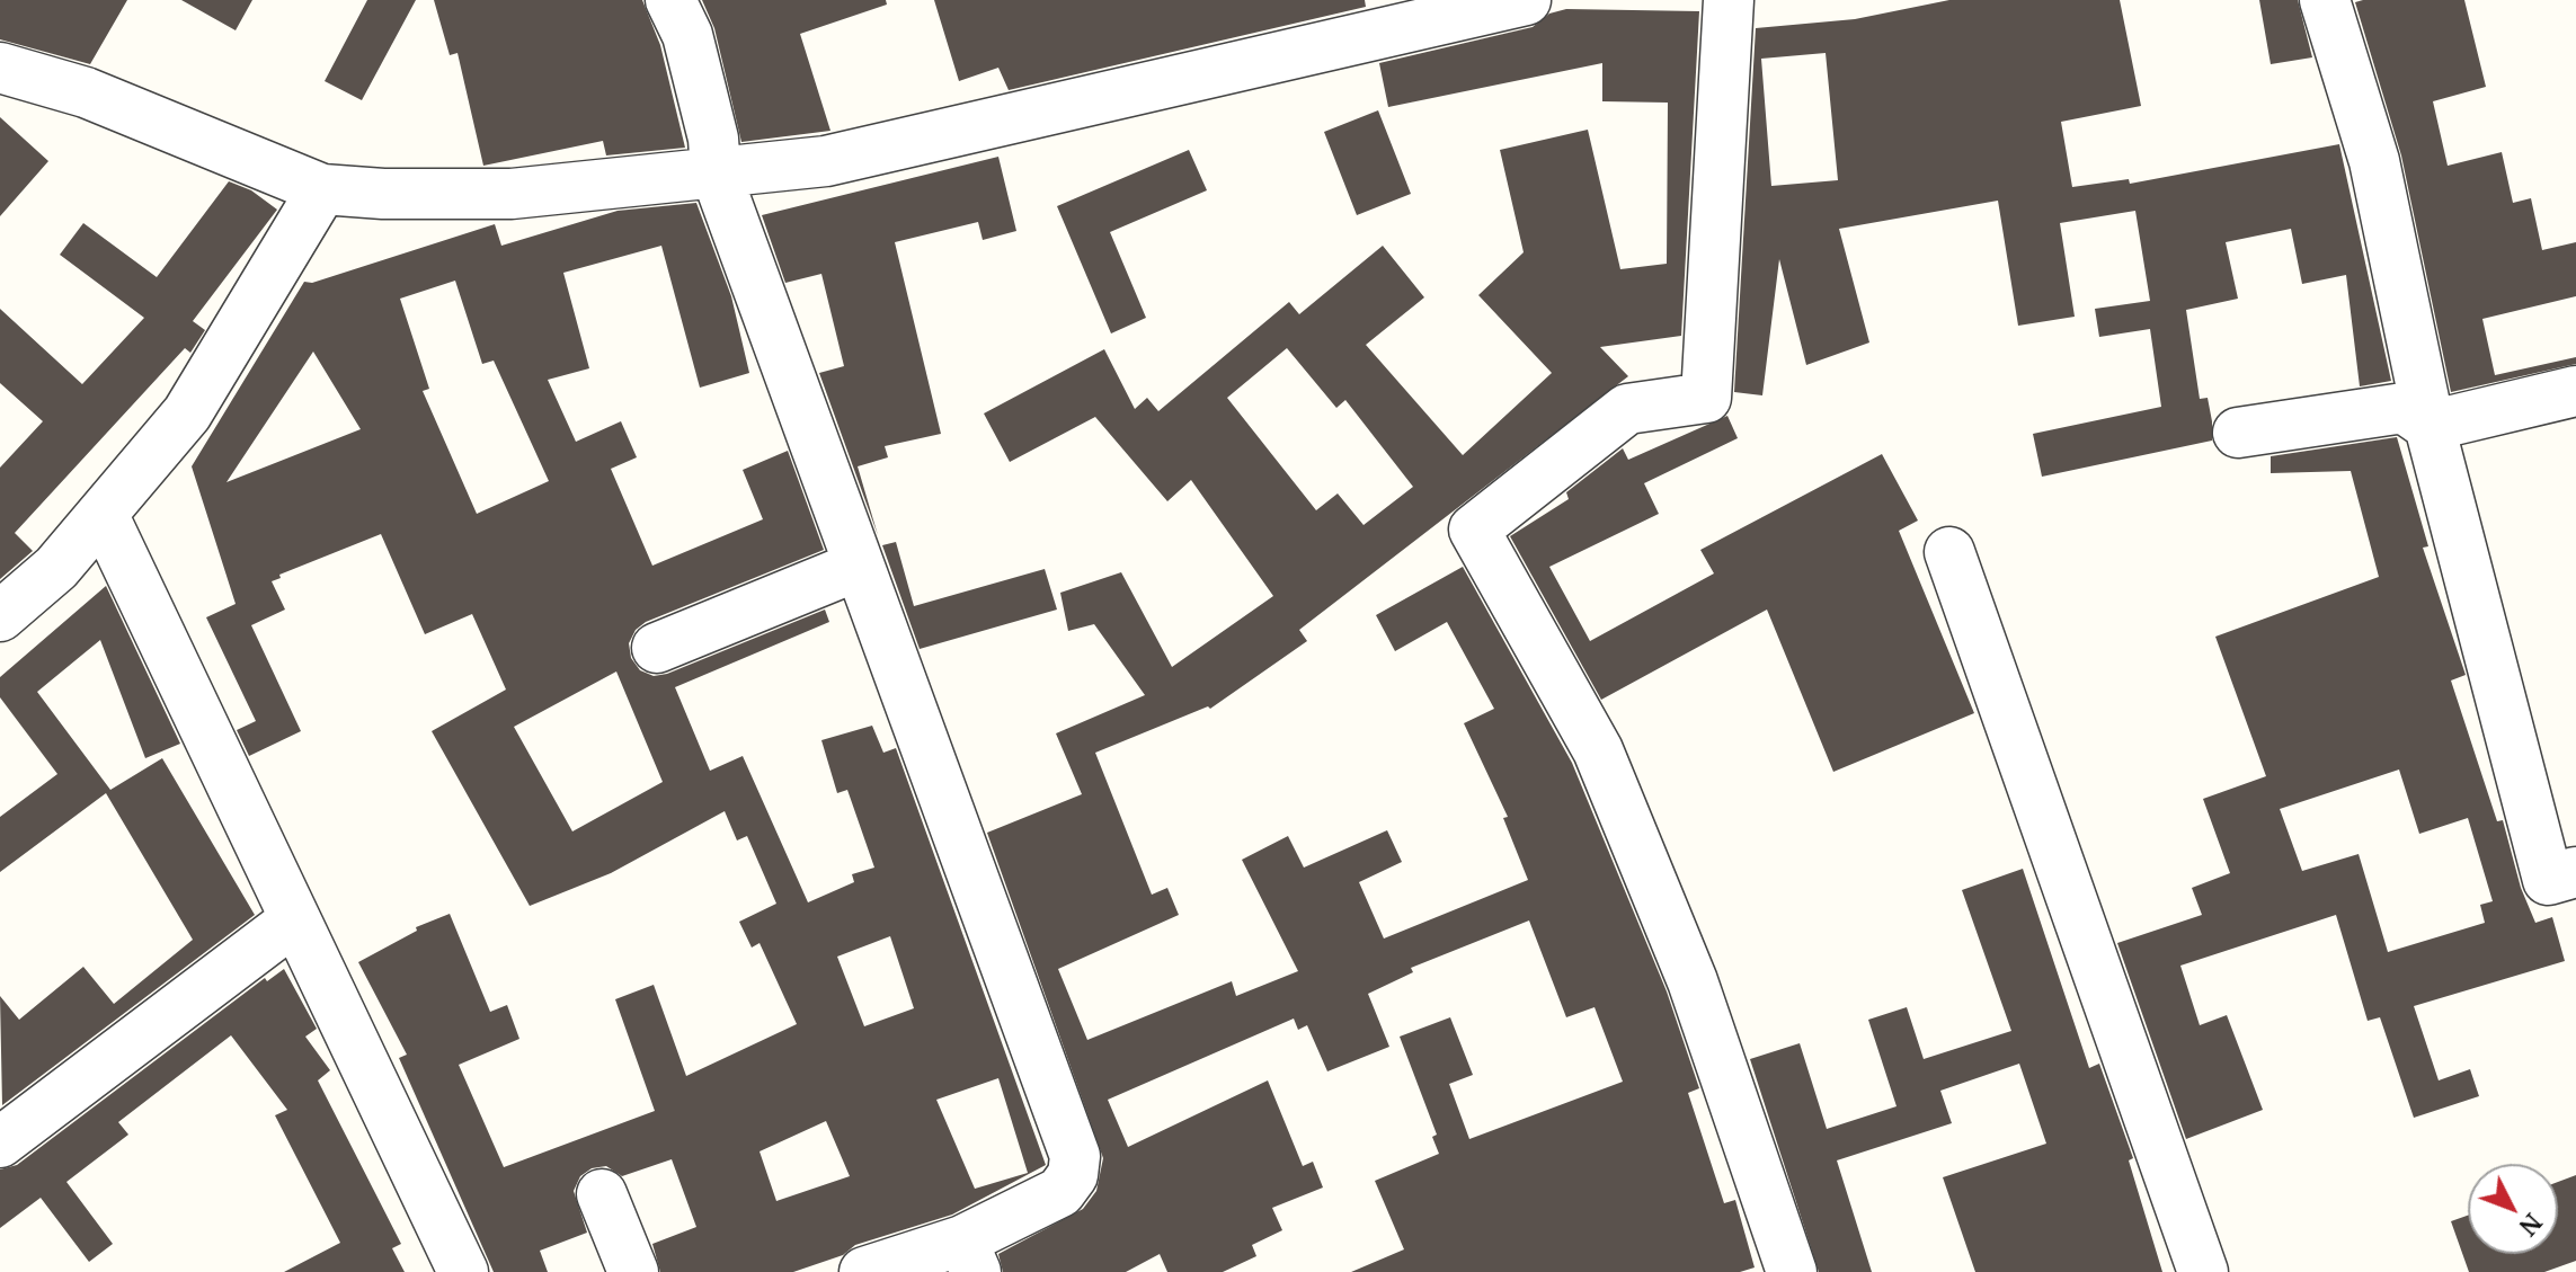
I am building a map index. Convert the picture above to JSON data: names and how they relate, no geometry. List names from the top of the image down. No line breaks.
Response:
{"north":"bottom right"}
